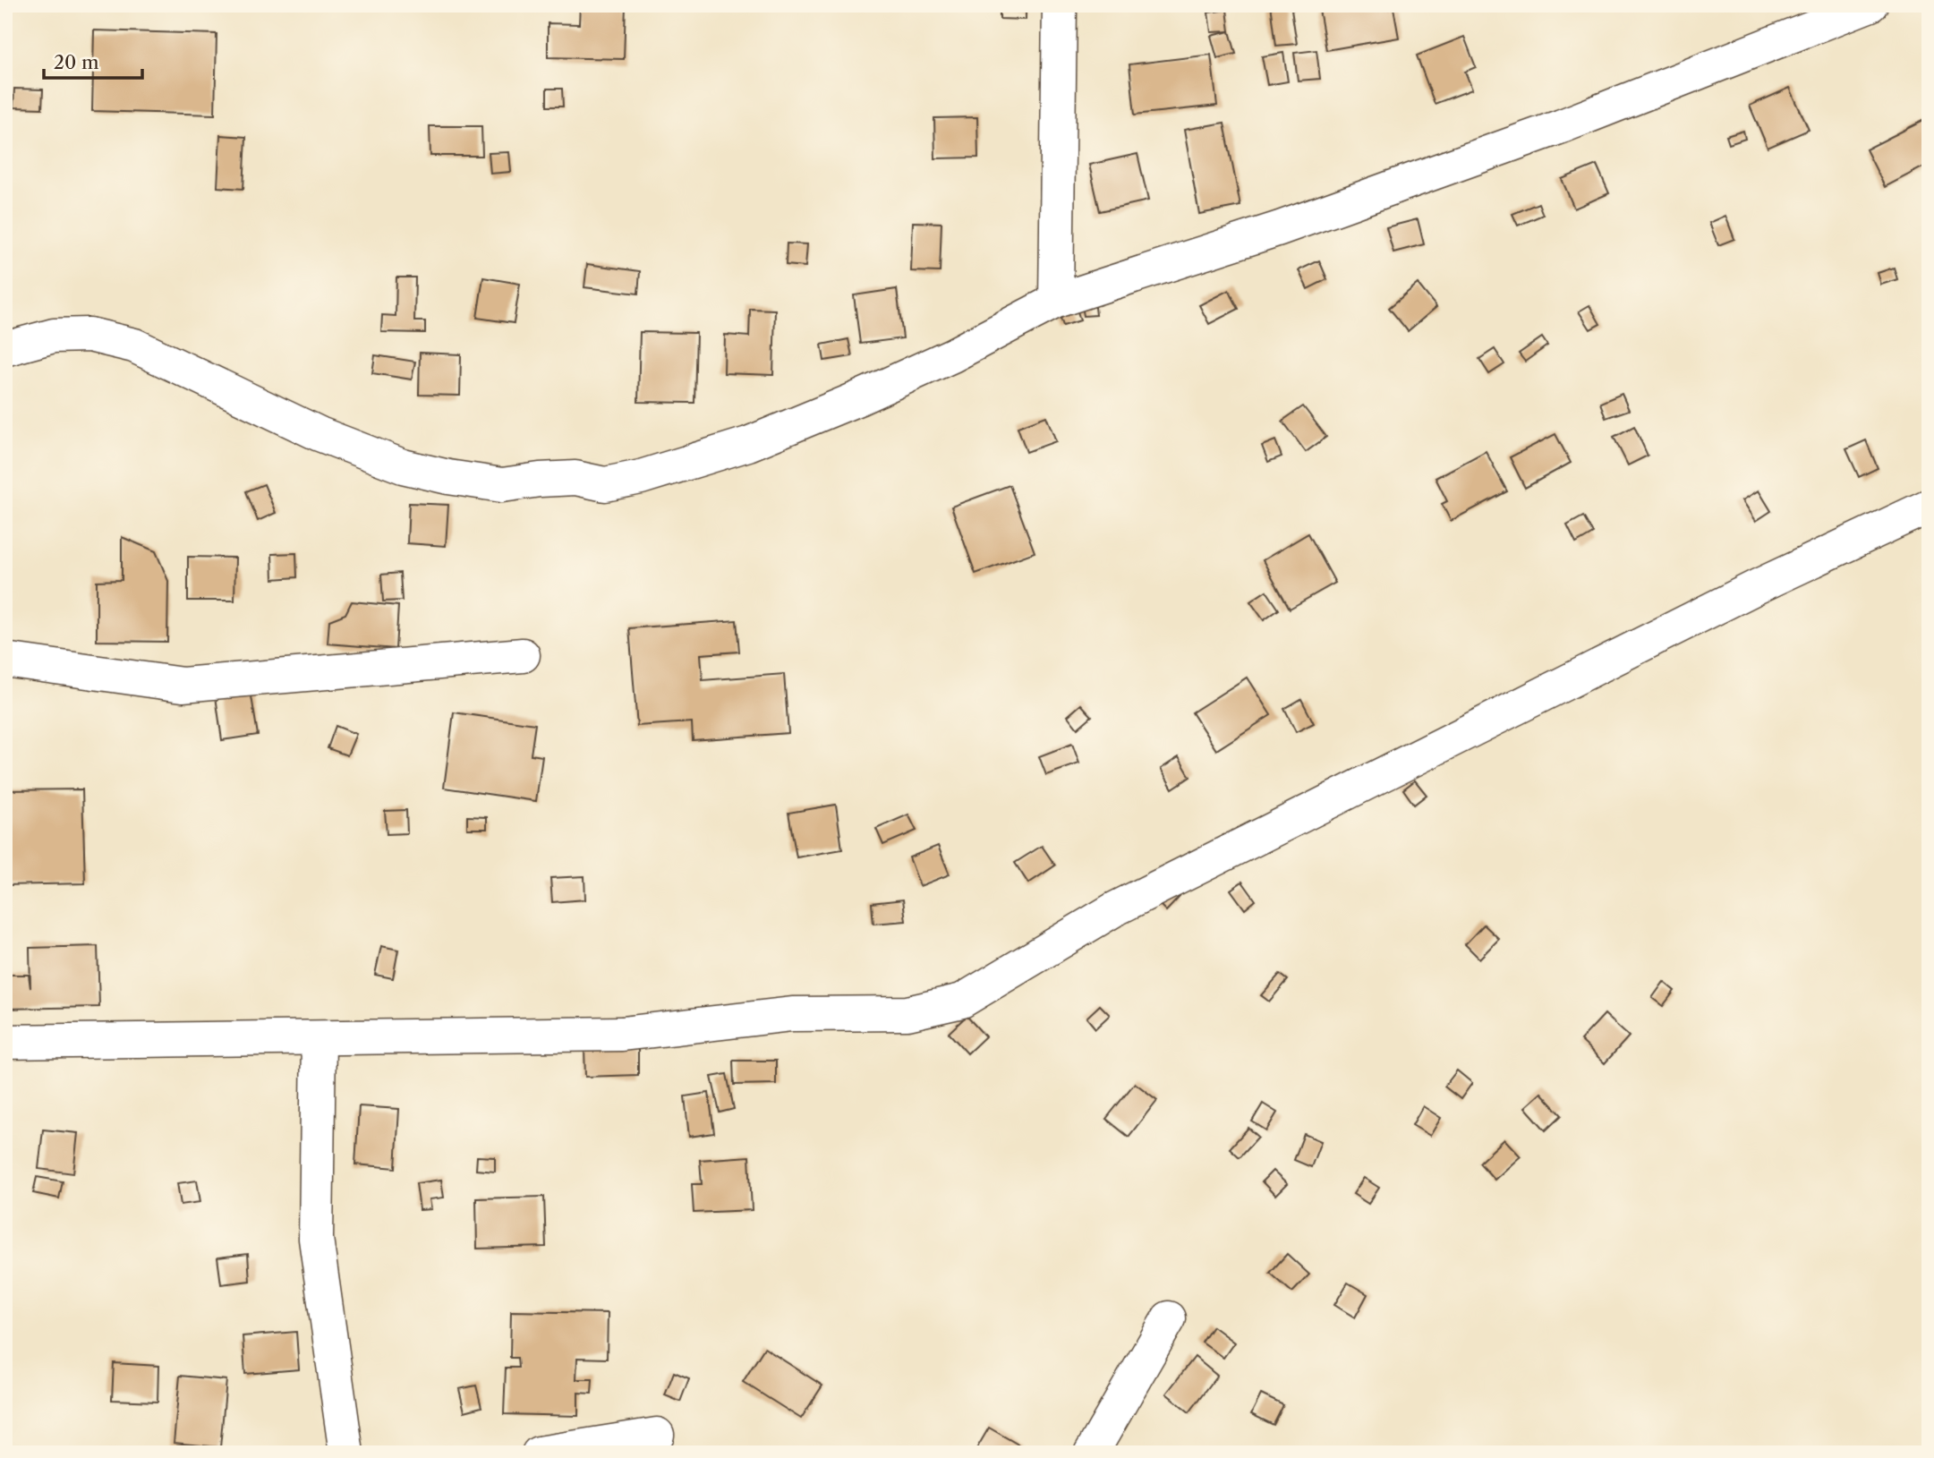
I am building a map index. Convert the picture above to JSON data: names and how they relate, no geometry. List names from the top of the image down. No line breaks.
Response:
{"scale_bar":"20 m"}
